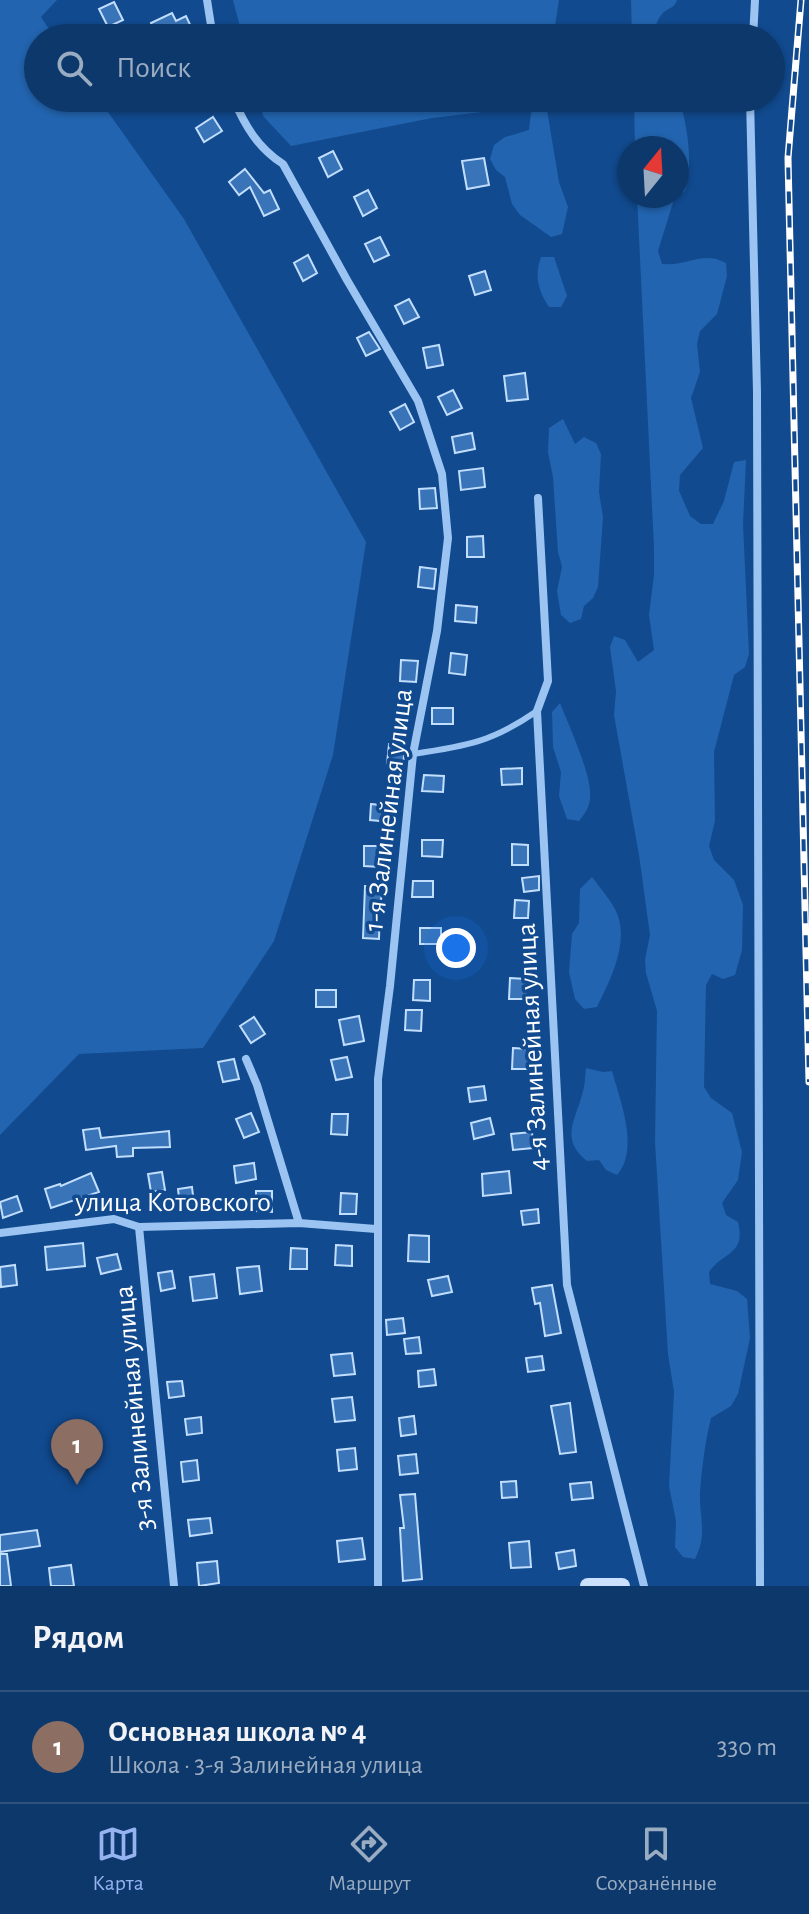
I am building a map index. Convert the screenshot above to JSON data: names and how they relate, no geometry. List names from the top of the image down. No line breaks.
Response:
{"streets":{"street":["1-я Залинейная улица","4-я Залинейная улица","улица Котовского","3-я Залинейная улица"]},"crossings":[["1-я Залинейная улица","улица Котовского"],["улица Котовского","3-я Залинейная улица"]],"north":"top","page":{"search":"Поиск","pins":"1","heading":"Рядом","list":[{"mark":"1","name":"Основная школа № 4","note":"Школа · 3-я Залинейная улица","value":"330 m"}],"nav":["Карта","Маршрут","Сохранённые"]}}
